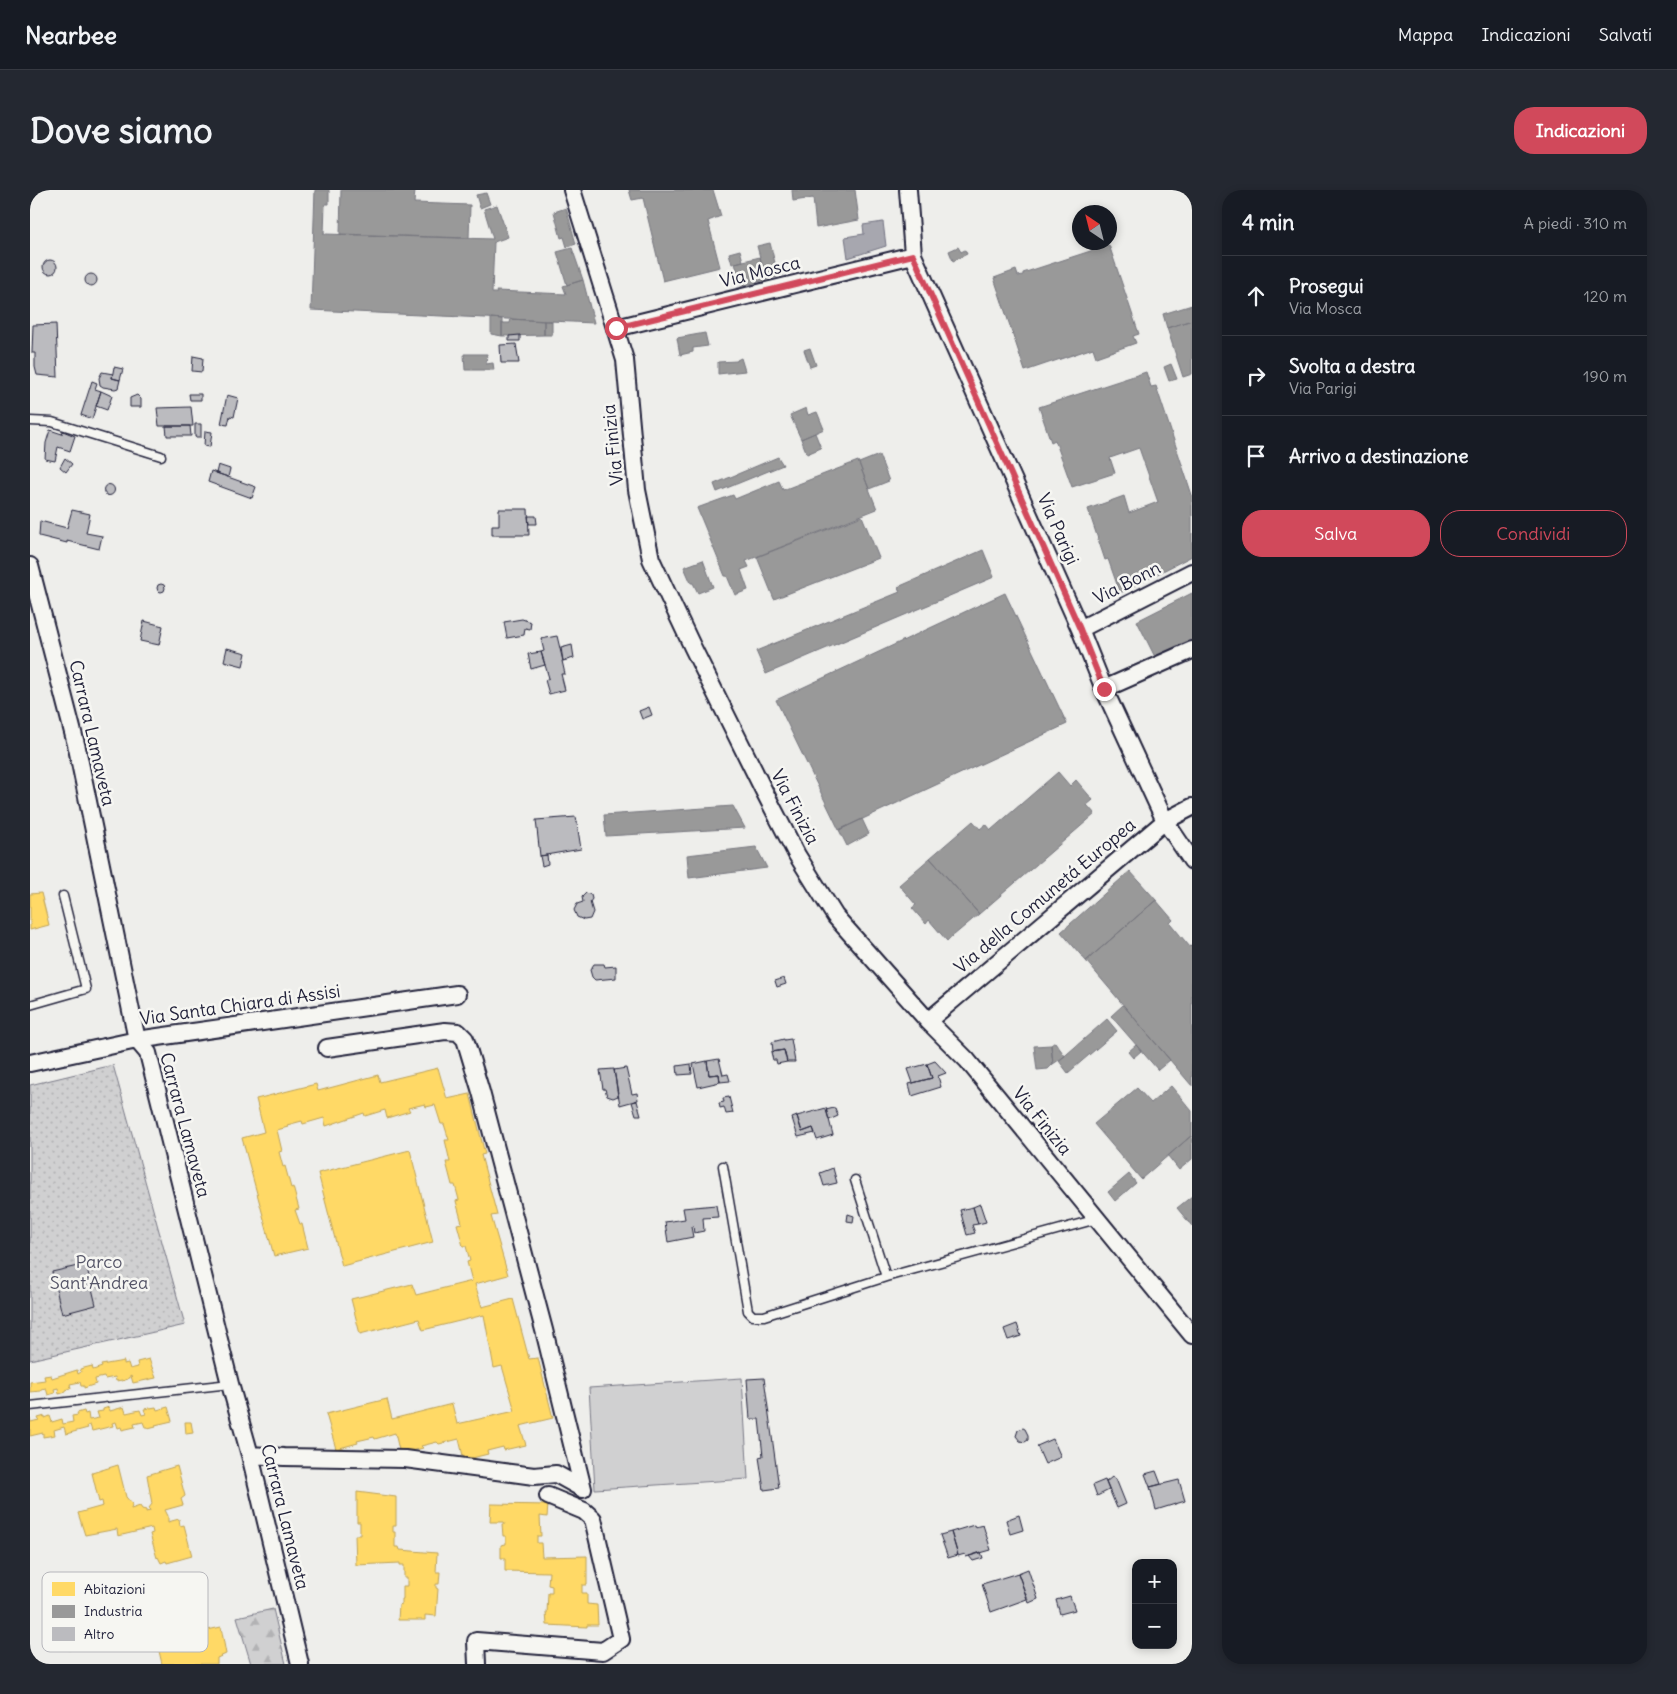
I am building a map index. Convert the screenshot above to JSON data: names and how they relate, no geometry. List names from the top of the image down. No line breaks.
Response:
{"streets":{"street":["Via Mosca","Via Finizia","Via Parigi","Via Bonn","Carrara Lamaveta","Via della Comunetá Europea","Via Santa Chiara di Assisi"]},"crossings":[["Via Mosca","Via Finizia"],["Via Mosca","Via Parigi"],["Via Finizia","Via della Comunetá Europea"],["Via Parigi","Via Bonn"],["Via Parigi","Via della Comunetá Europea"],["Carrara Lamaveta","Via Santa Chiara di Assisi"]],"parks":["Parco Sant'Andrea"],"legend":["Abitazioni","Industria","Altro"],"north":"top left","page":{"header":"Nearbee","nav":["Mappa","Indicazioni","Salvati"],"buttons":["Indicazioni",["Salva","Condividi"]],"title":"Dove siamo","heading":["4 min","A piedi · 310 m"],"list":[["Prosegui","Via Mosca","120 m"],["Svolta a destra","Via Parigi","190 m"],"Arrivo a destinazione"],"map_buttons":["+","−"]}}
